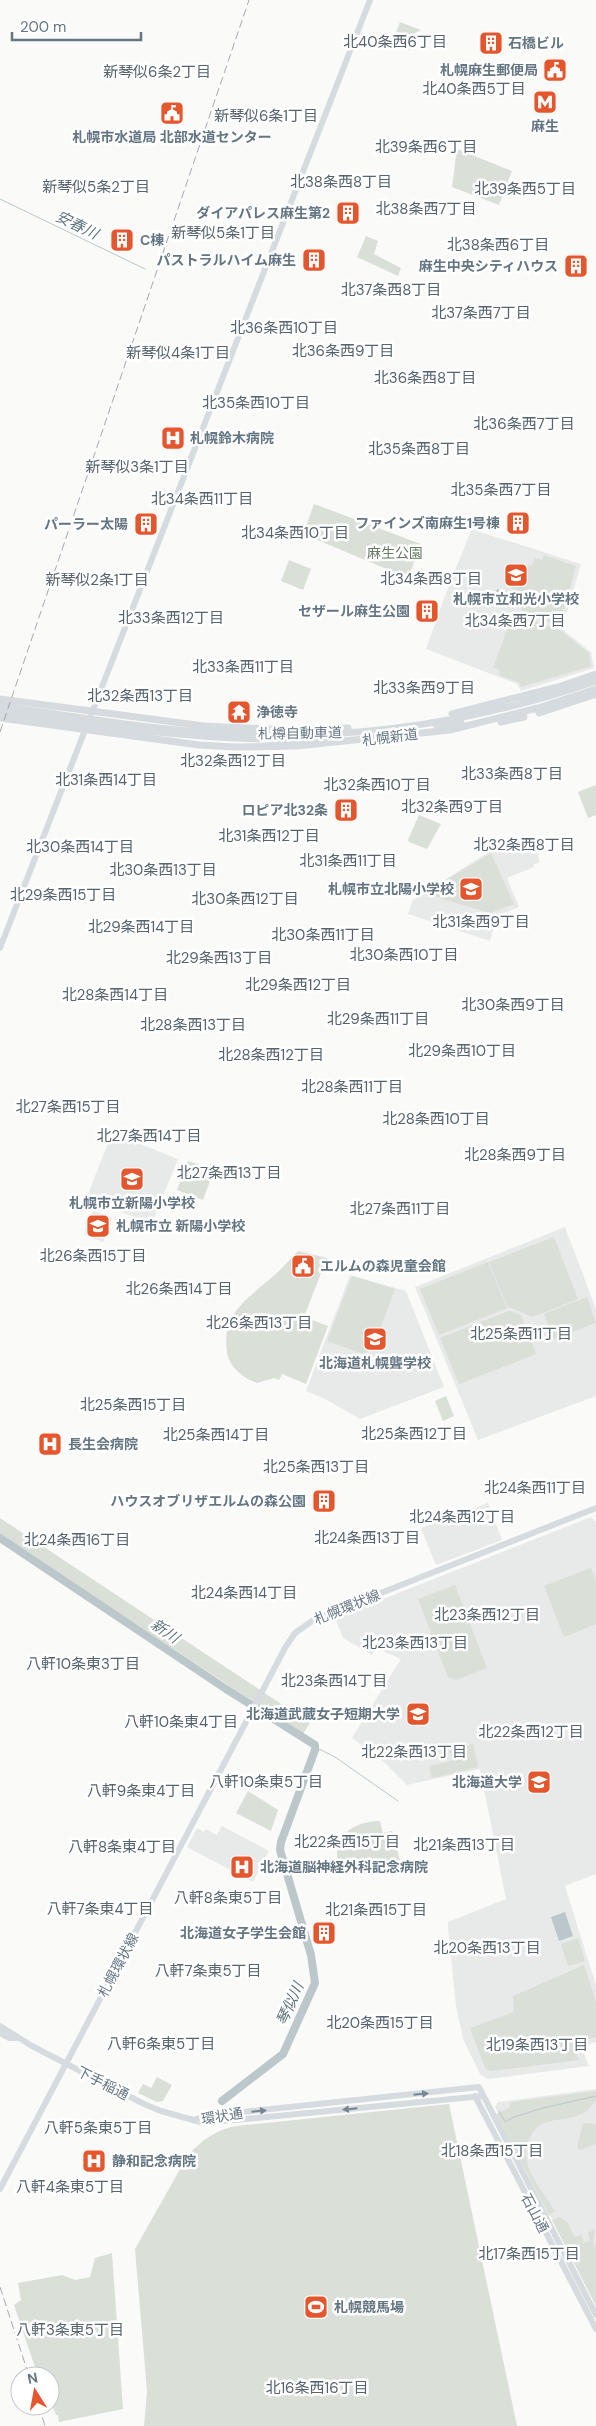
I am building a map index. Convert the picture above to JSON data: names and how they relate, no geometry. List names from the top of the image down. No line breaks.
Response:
{"streets":{"highway":["札樽自動車道","札幌新道"],"main road":["札幌環状線","下手稲通","環状通","石山通"]},"crossings":[["札樽自動車道","札幌新道"],["札幌環状線","下手稲通"],["下手稲通","環状通"],["環状通","石山通"]],"districts":["北40条西6丁目","新琴似6条2丁目","北40条西5丁目","新琴似6条1丁目","北39条西6丁目","北38条西8丁目","新琴似5条2丁目","北39条西5丁目","北38条西7丁目","新琴似5条1丁目","北38条西6丁目","北37条西8丁目","北37条西7丁目","北36条西10丁目","北36条西9丁目","新琴似4条1丁目","北36条西8丁目","北35条西10丁目","北36条西7丁目","北35条西8丁目","新琴似3条1丁目","北35条西7丁目","北34条西11丁目","北34条西10丁目","北34条西8丁目","新琴似2条1丁目","北33条西12丁目","北34条西7丁目","北33条西11丁目","北33条西9丁目","北32条西13丁目","北32条西12丁目","北33条西8丁目","北31条西14丁目","北32条西10丁目","北32条西9丁目","北31条西12丁目","北32条西8丁目","北30条西14丁目","北31条西11丁目","北30条西13丁目","北29条西15丁目","北30条西12丁目","北31条西9丁目","北29条西14丁目","北30条西11丁目","北30条西10丁目","北29条西13丁目","北29条西12丁目","北28条西14丁目","北30条西9丁目","北29条西11丁目","北28条西13丁目","北29条西10丁目","北28条西12丁目","北28条西11丁目","北27条西15丁目","北28条西10丁目","北27条西14丁目","北28条西9丁目","北27条西13丁目","北27条西11丁目","北26条西15丁目","北26条西14丁目","北26条西13丁目","北25条西11丁目","北25条西15丁目","北25条西12丁目","北25条西14丁目","北25条西13丁目","北24条西11丁目","北24条西12丁目","北24条西13丁目","北24条西16丁目","北24条西14丁目","北23条西12丁目","北23条西13丁目","八軒10条東3丁目","北23条西14丁目","八軒10条東4丁目","北22条西12丁目","北22条西13丁目","八軒10条東5丁目","八軒9条東4丁目","北22条西15丁目","北21条西13丁目","八軒8条東4丁目","八軒8条東5丁目","八軒7条東4丁目","北21条西15丁目","北20条西13丁目","八軒7条東5丁目","北20条西15丁目","八軒6条東5丁目","北19条西13丁目","八軒5条東5丁目","北18条西15丁目","八軒4条東5丁目","北17条西15丁目","八軒3条東5丁目","北16条西16丁目"],"water":["安春川","新川","琴似川"],"parks":["麻生公園"],"places":{"building":["石橋ビル","ダイアパレス麻生第2","C棟","パストラルハイム麻生","麻生中央シティハウス","ファインズ南麻生1号棟","パーラー太陽","セザール麻生公園","ロピア北32条","ハウスオブリザエルムの森公園","北海道女子学生会館"],"public building":["札幌麻生郵便局","札幌市水道局 北部水道センター","エルムの森児童会館"],"metro station":["麻生"],"hospital":["札幌鈴木病院","長生会病院","北海道脳神経外科記念病院","静和記念病院"],"school or university":["札幌市立和光小学校","札幌市立北陽小学校","札幌市立新陽小学校","札幌市立 新陽小学校","北海道札幌聾学校","北海道武蔵女子短期大学","北海道大学"],"temple":["浄徳寺"],"sports":["札幌競馬場"]},"scale_bar":"200 m","north":"top"}
